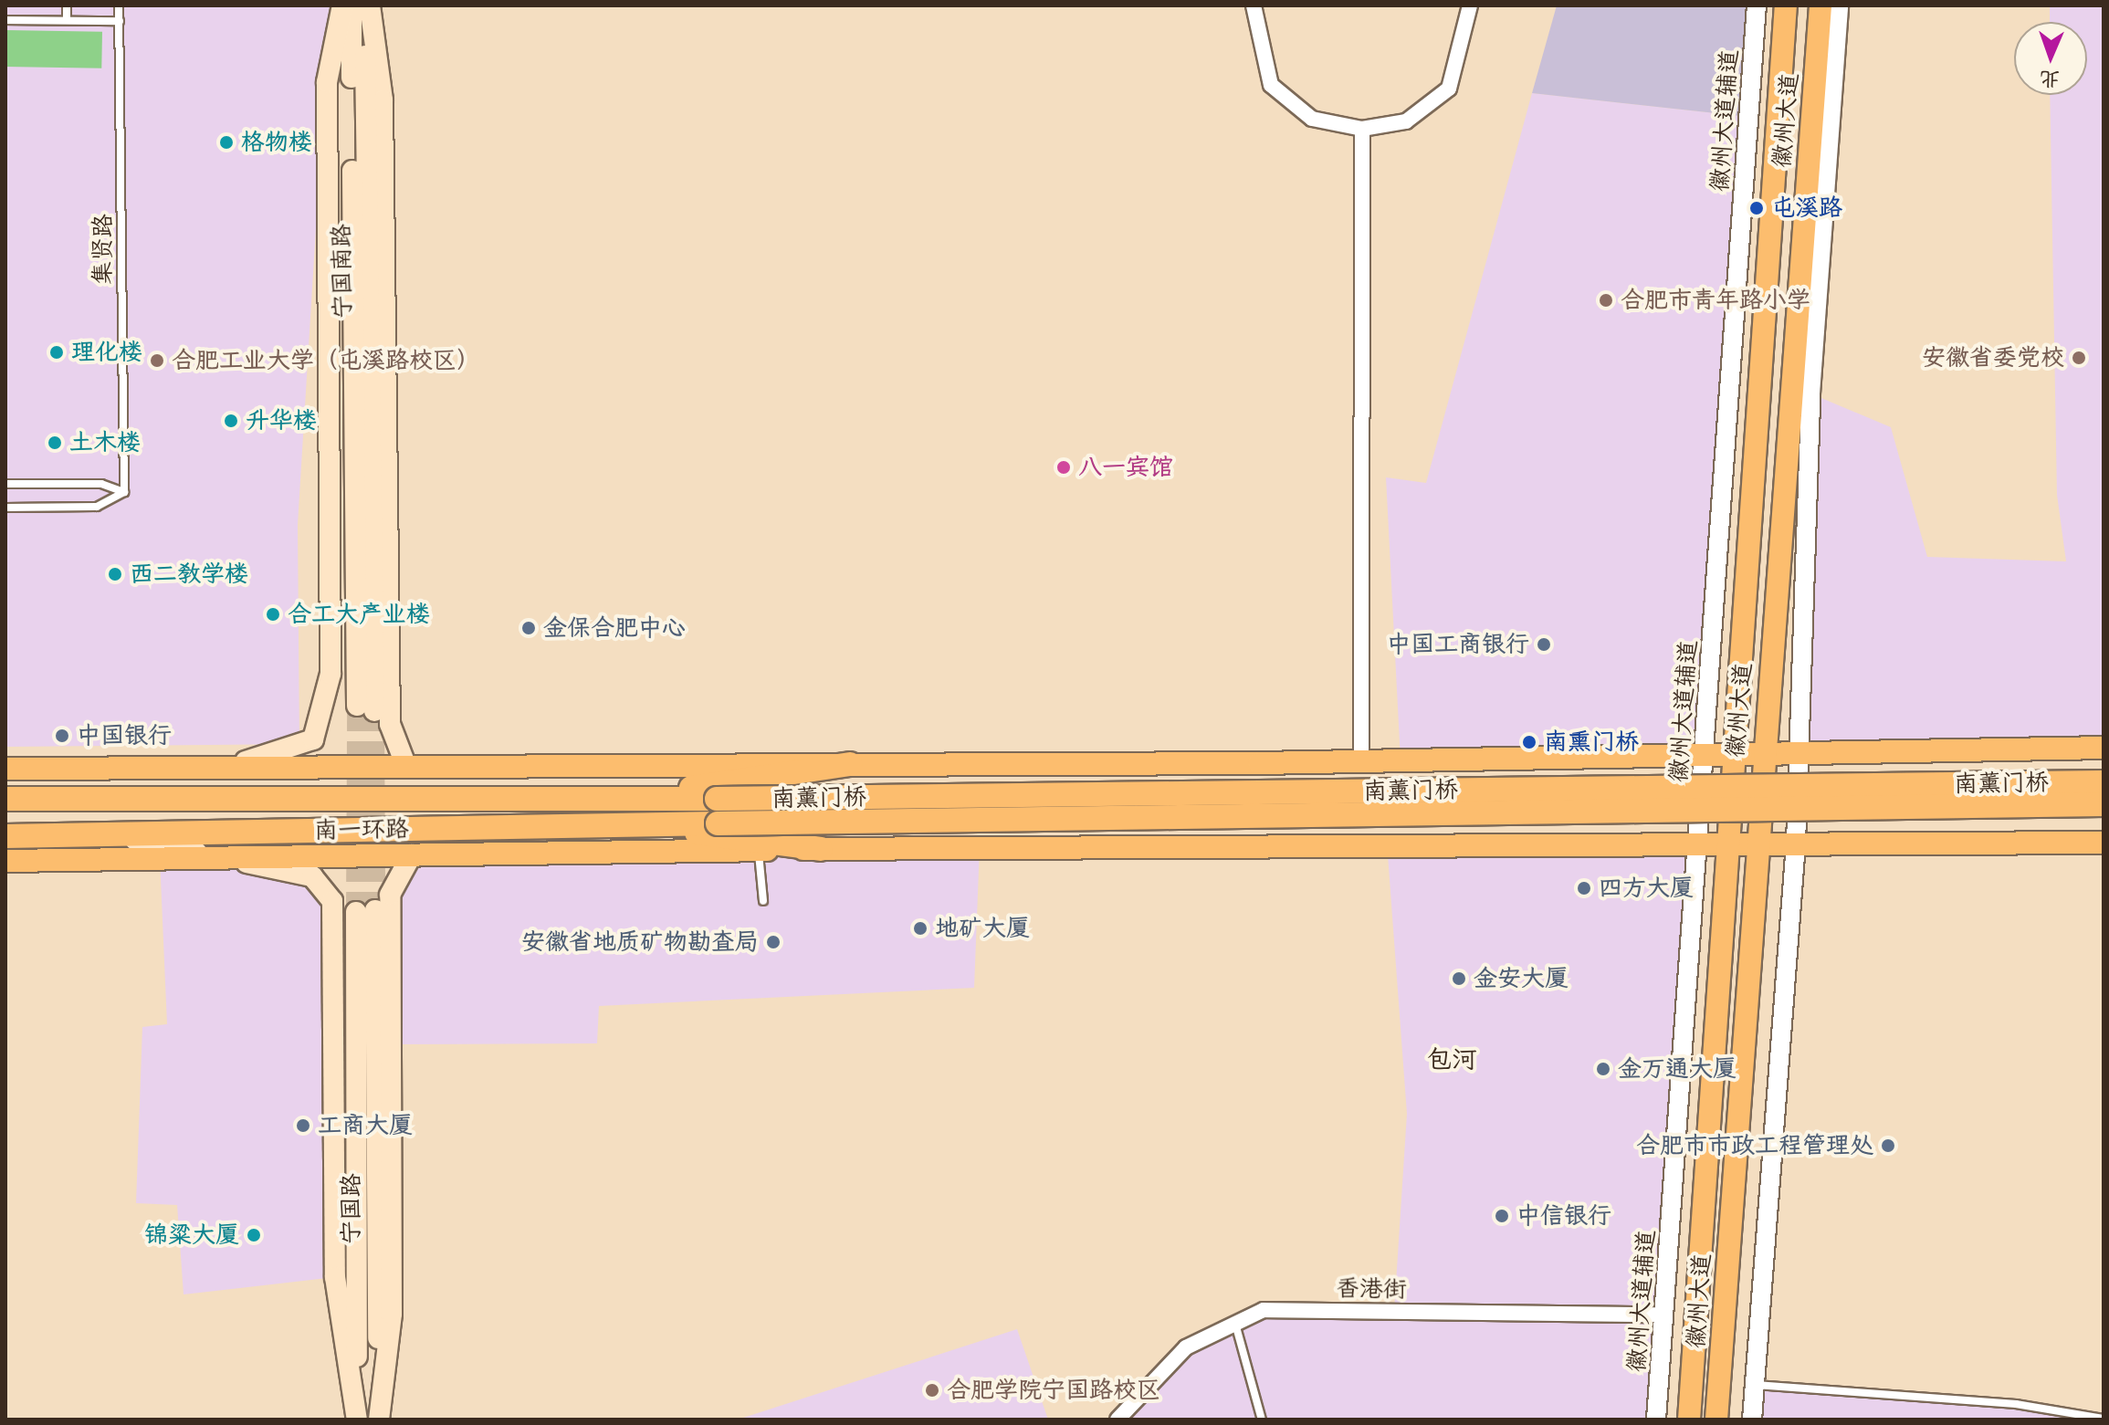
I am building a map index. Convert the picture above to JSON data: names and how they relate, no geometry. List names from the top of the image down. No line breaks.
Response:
{"streets":{"highway":["南薰门桥","南一环路"],"main road":["徽州大道","宁国南路","宁国路"],"street":["徽州大道辅道","香港街"],"lane":["集贤路"]},"crossings":[["徽州大道辅道","香港街"],["南薰门桥","南一环路"]],"districts":["包河"],"places":["格物楼","屯溪路","合肥市青年路小学","理化楼","安徽省委党校","合肥工业大学（屯溪路校区）","升华楼","土木楼","八一宾馆","西二教学楼","合工大产业楼","金保合肥中心","中国工商银行","中国银行","南熏门桥","四方大厦","地矿大厦","安徽省地质矿物勘查局","金安大厦","金万通大厦","工商大厦","合肥市市政工程管理处","中信银行","锦粱大厦","合肥学院宁国路校区"],"north":"bottom"}
